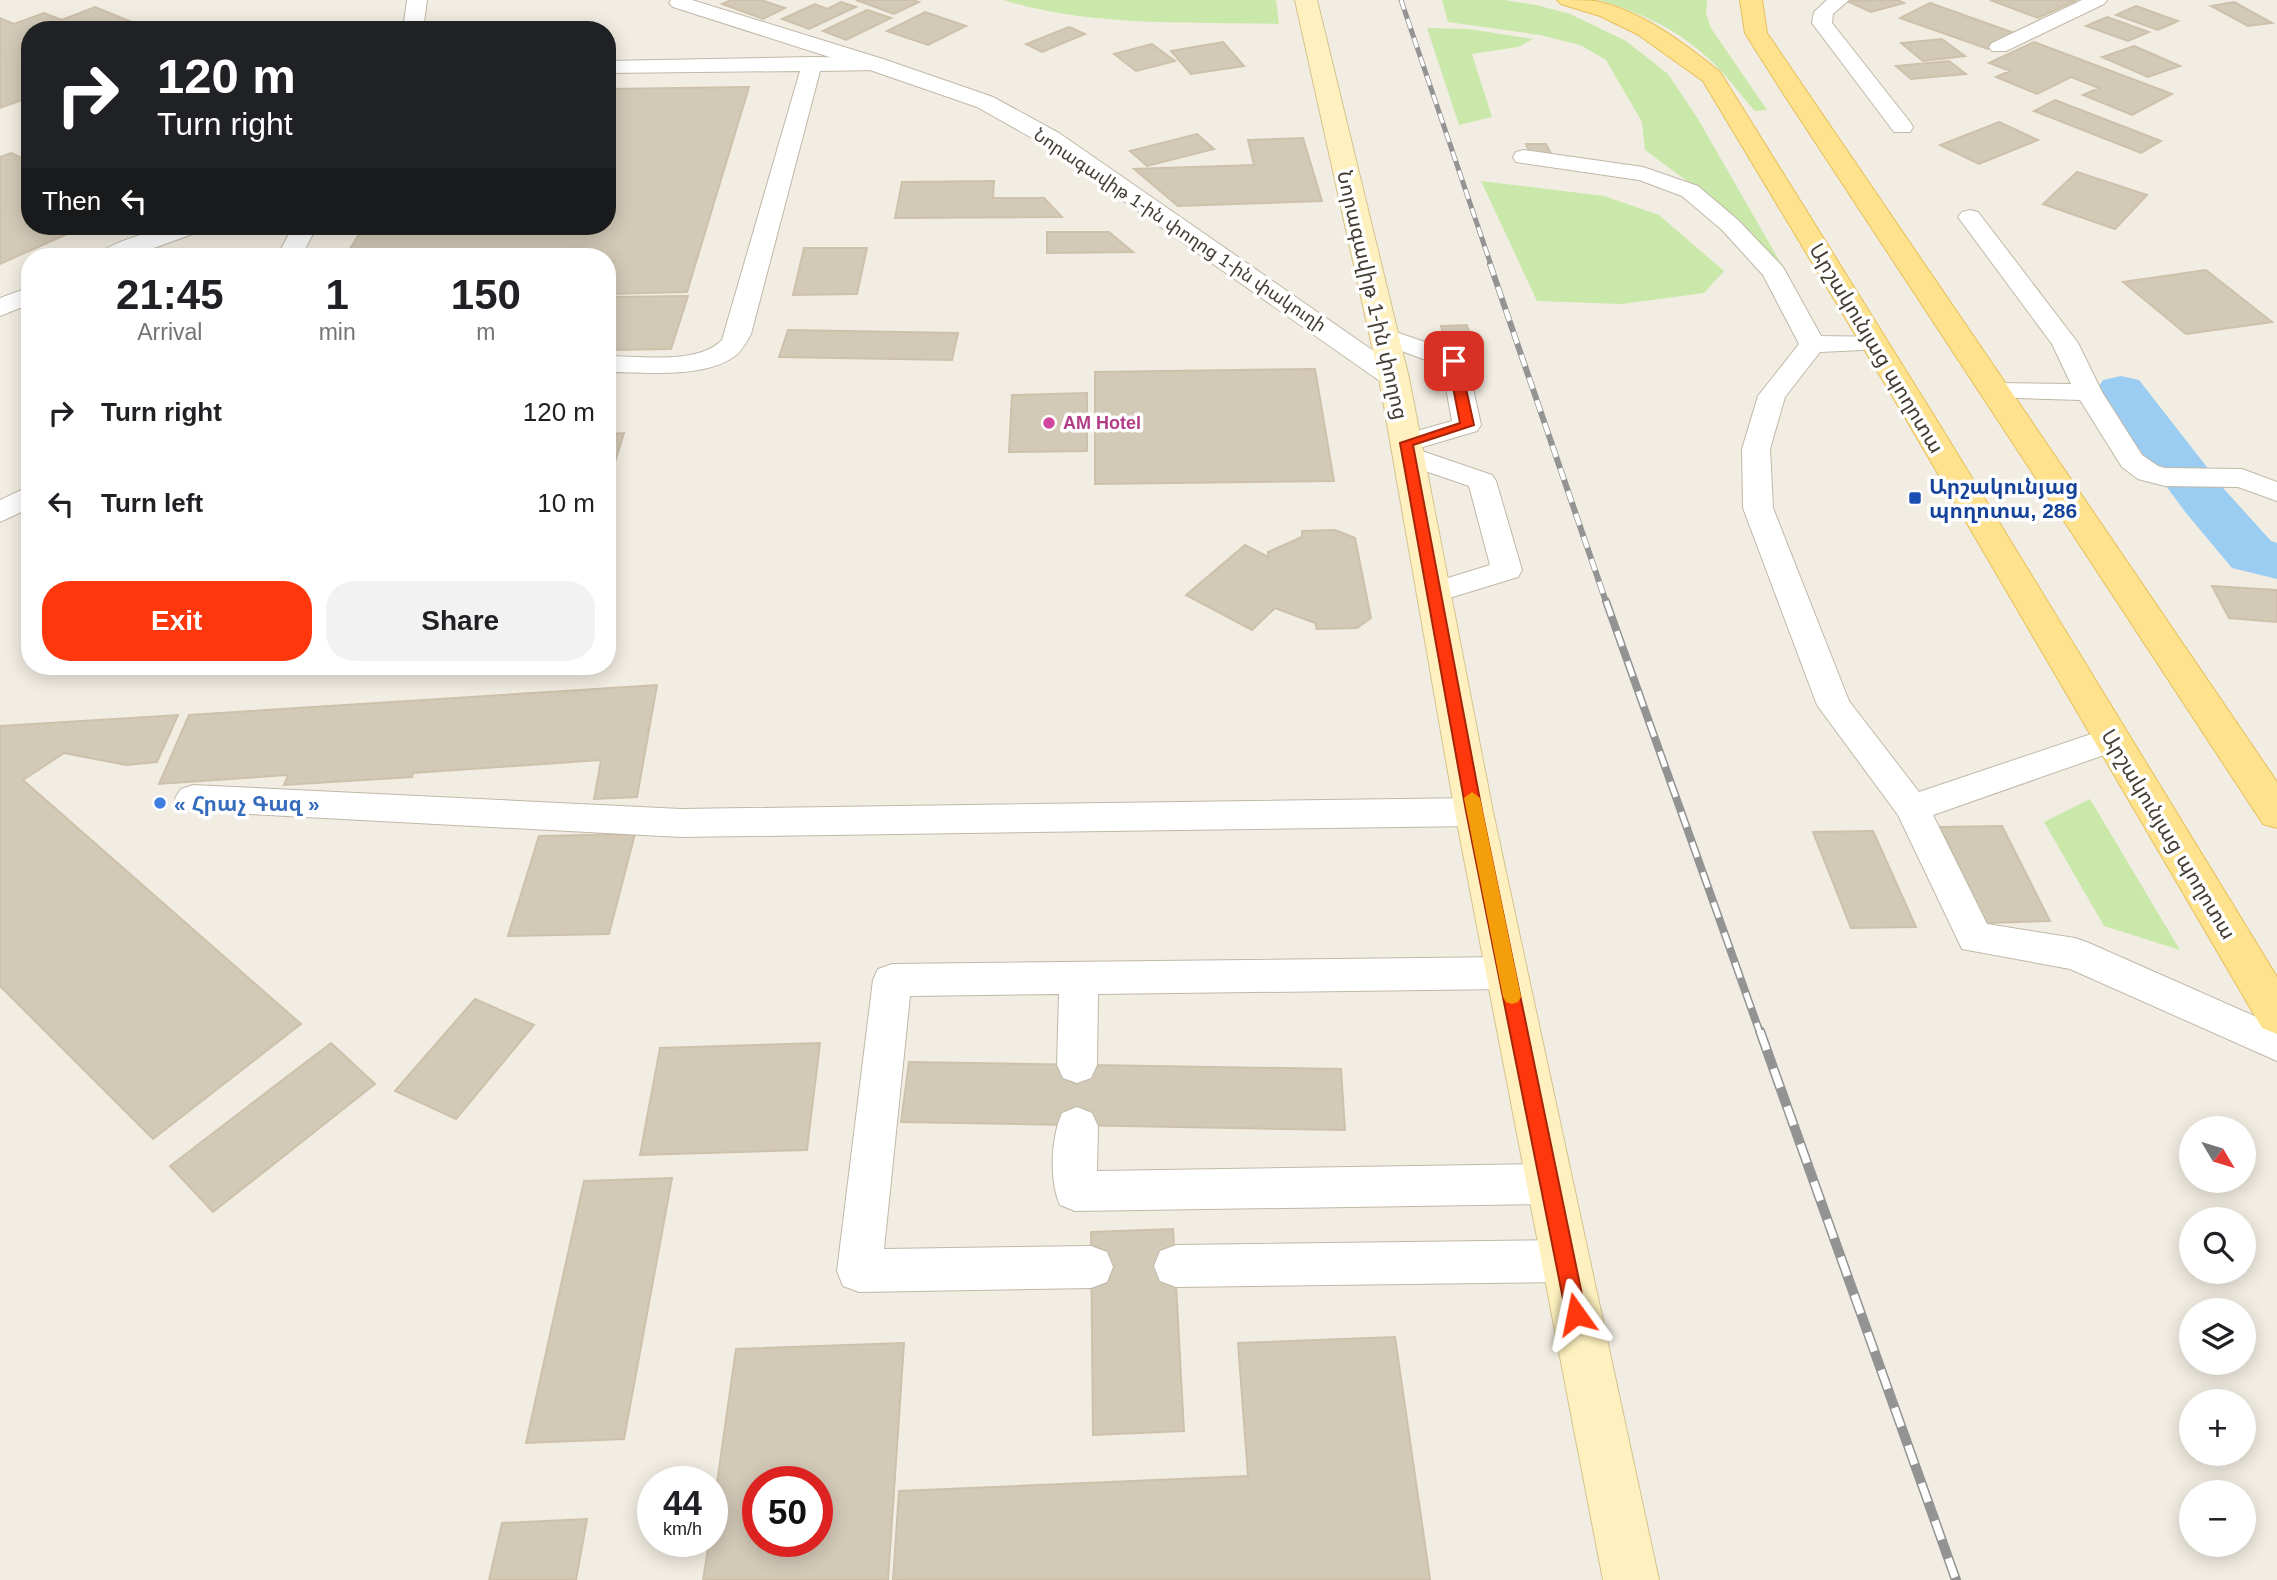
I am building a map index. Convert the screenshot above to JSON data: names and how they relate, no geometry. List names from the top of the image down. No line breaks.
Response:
{"streets":{"main road":["Նորագավիթ 1-ին փողոց","Արշակունյաց պողոտա"],"street":["Նորագավիթ 1-ին փողոց 1-ին փակուղի"]},"crossings":[["Նորագավիթ 1-ին փողոց 1-ին փակուղի","Նորագավիթ 1-ին փողոց"]],"places":{"other":["AM Hotel","« Հրաչ Գազ »"],"transit":["Արշակունյաց պողոտա, 286"]},"north":"bottom right","page":{"turn":["120 m","Turn right"],"then":"Then","eta":["21:45","Arrival","1","min","150","m"],"list":[{"name":"Turn right","value":"120 m"},{"name":"Turn left","value":"10 m"}],"buttons":["Exit","Share"],"map_buttons":["+","−"],"speed":"44 km/h","limit":"50"}}
